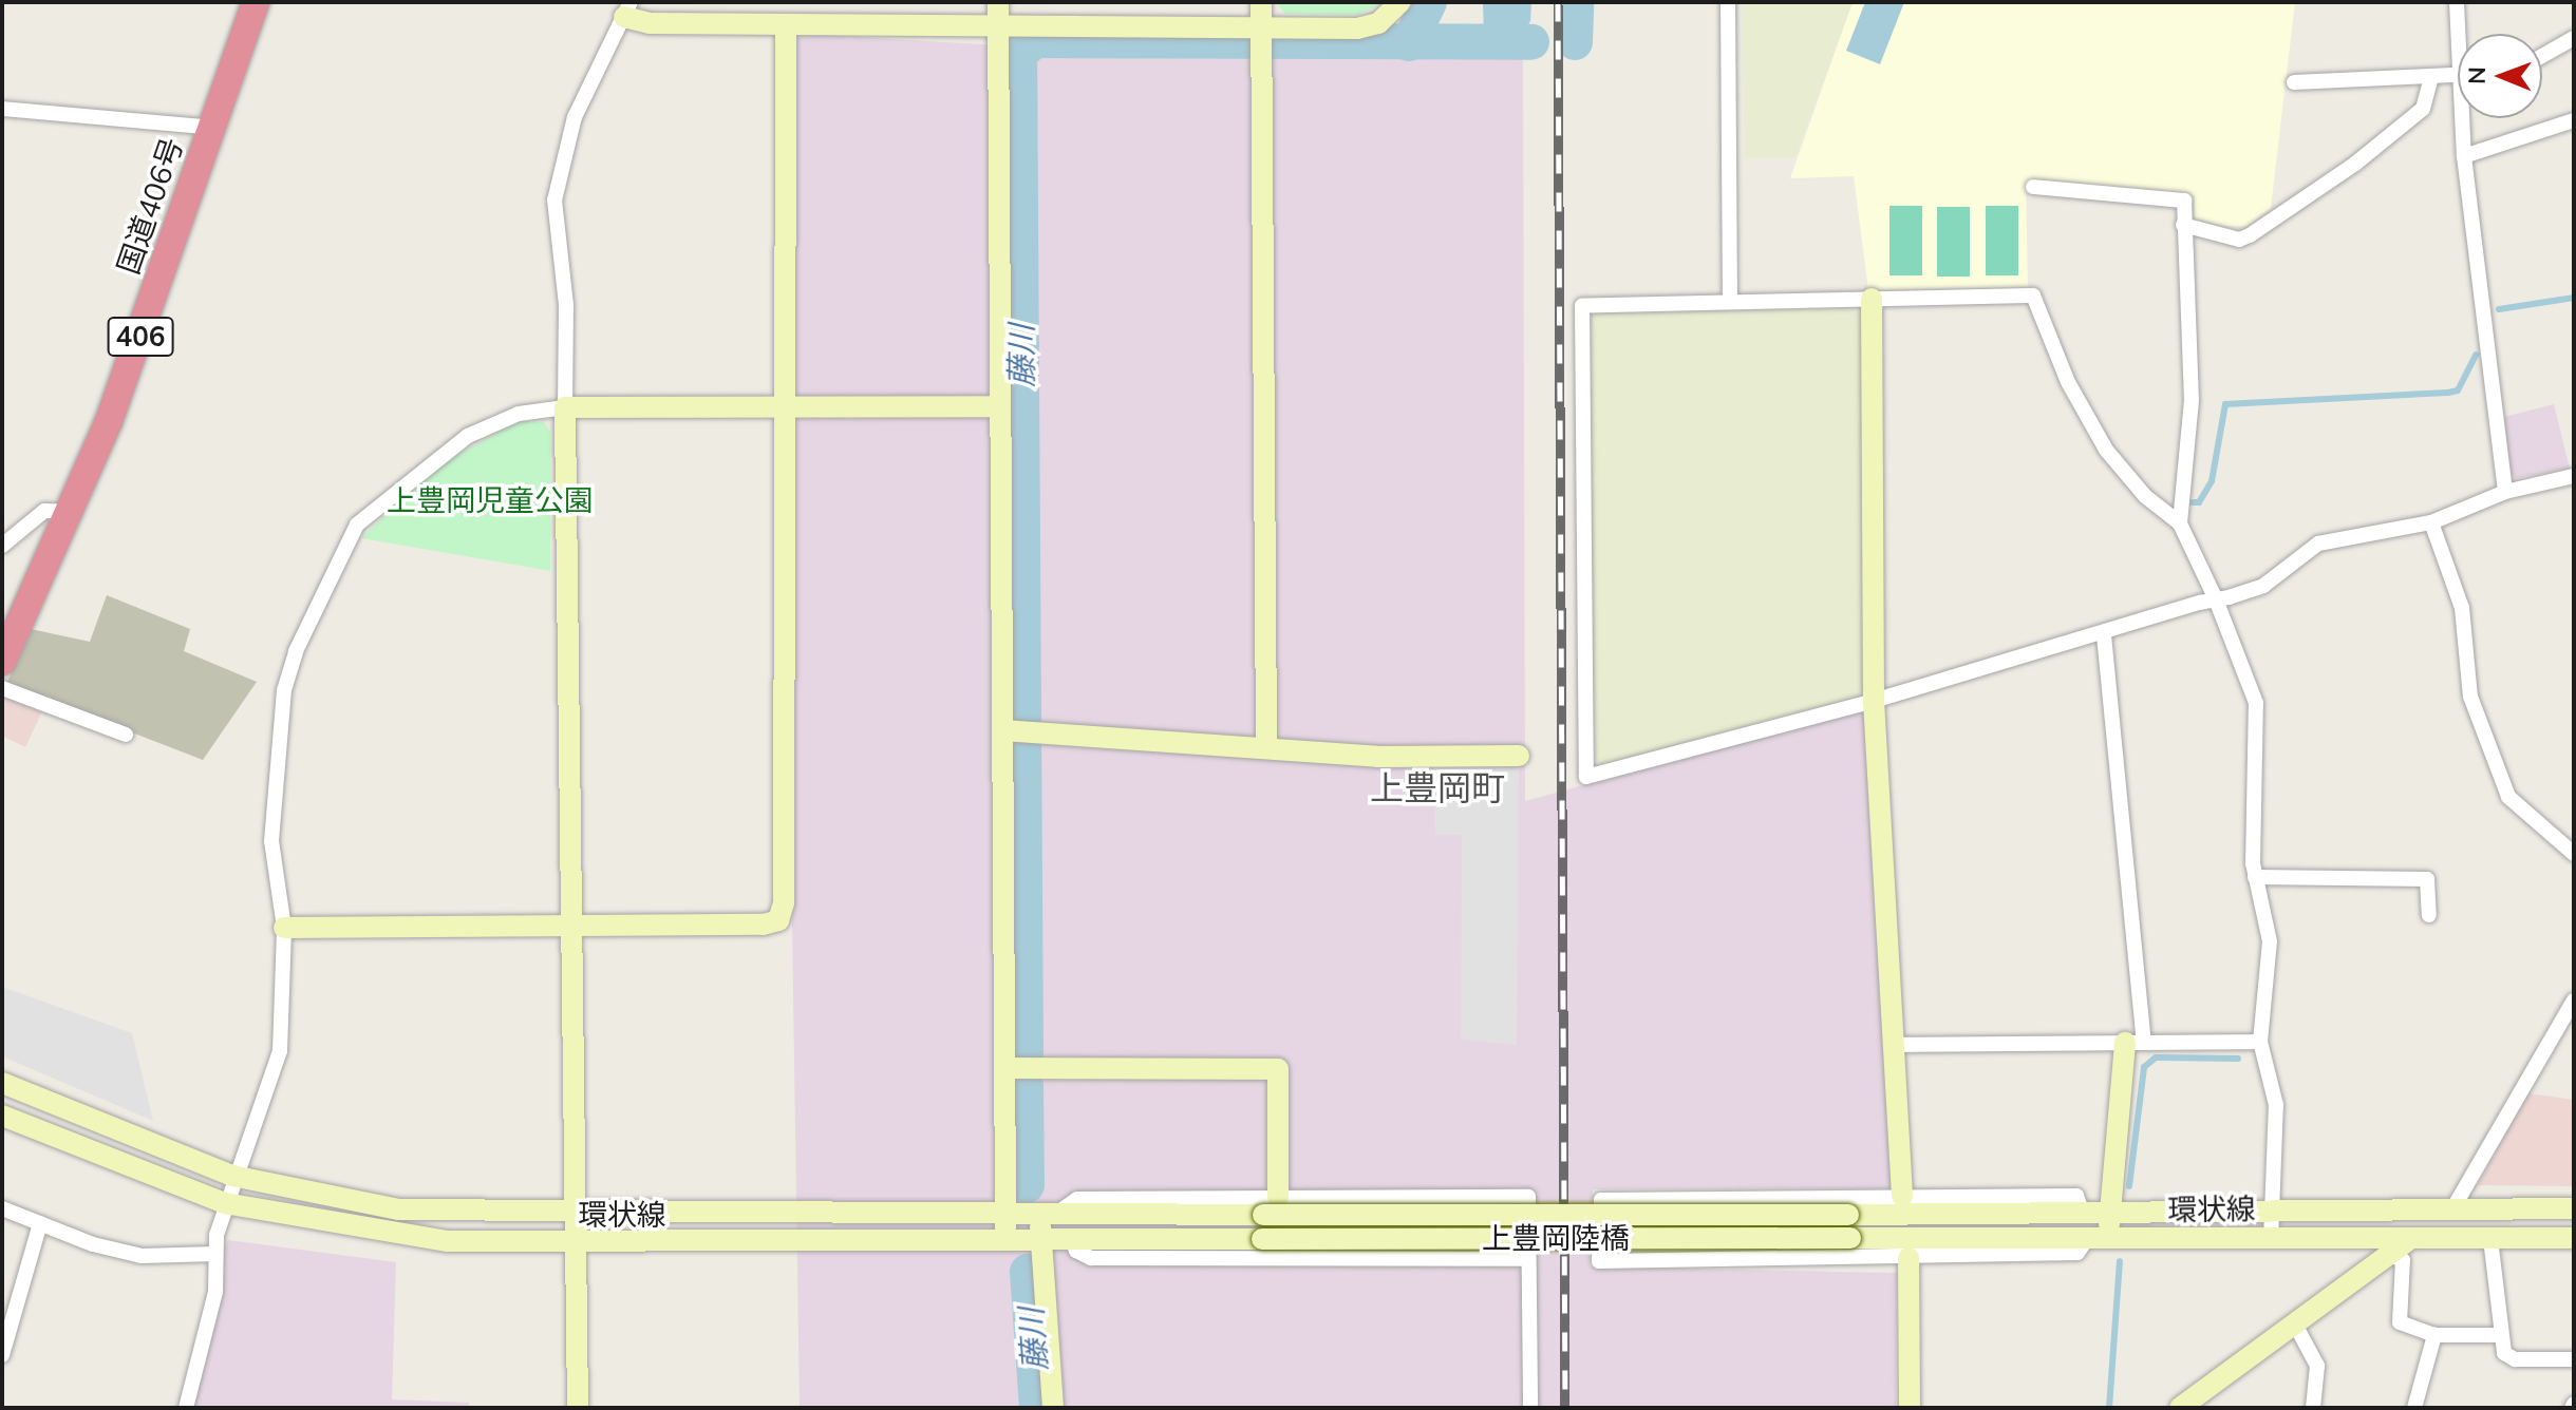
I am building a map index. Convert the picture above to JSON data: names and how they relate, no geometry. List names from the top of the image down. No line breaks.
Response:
{"streets":{"highway":["国道406号","406"],"street":["環状線","上豊岡陸橋"]},"crossings":[["環状線","上豊岡陸橋"]],"districts":["上豊岡町"],"water":["藤川"],"parks":["上豊岡児童公園"],"north":"left"}
